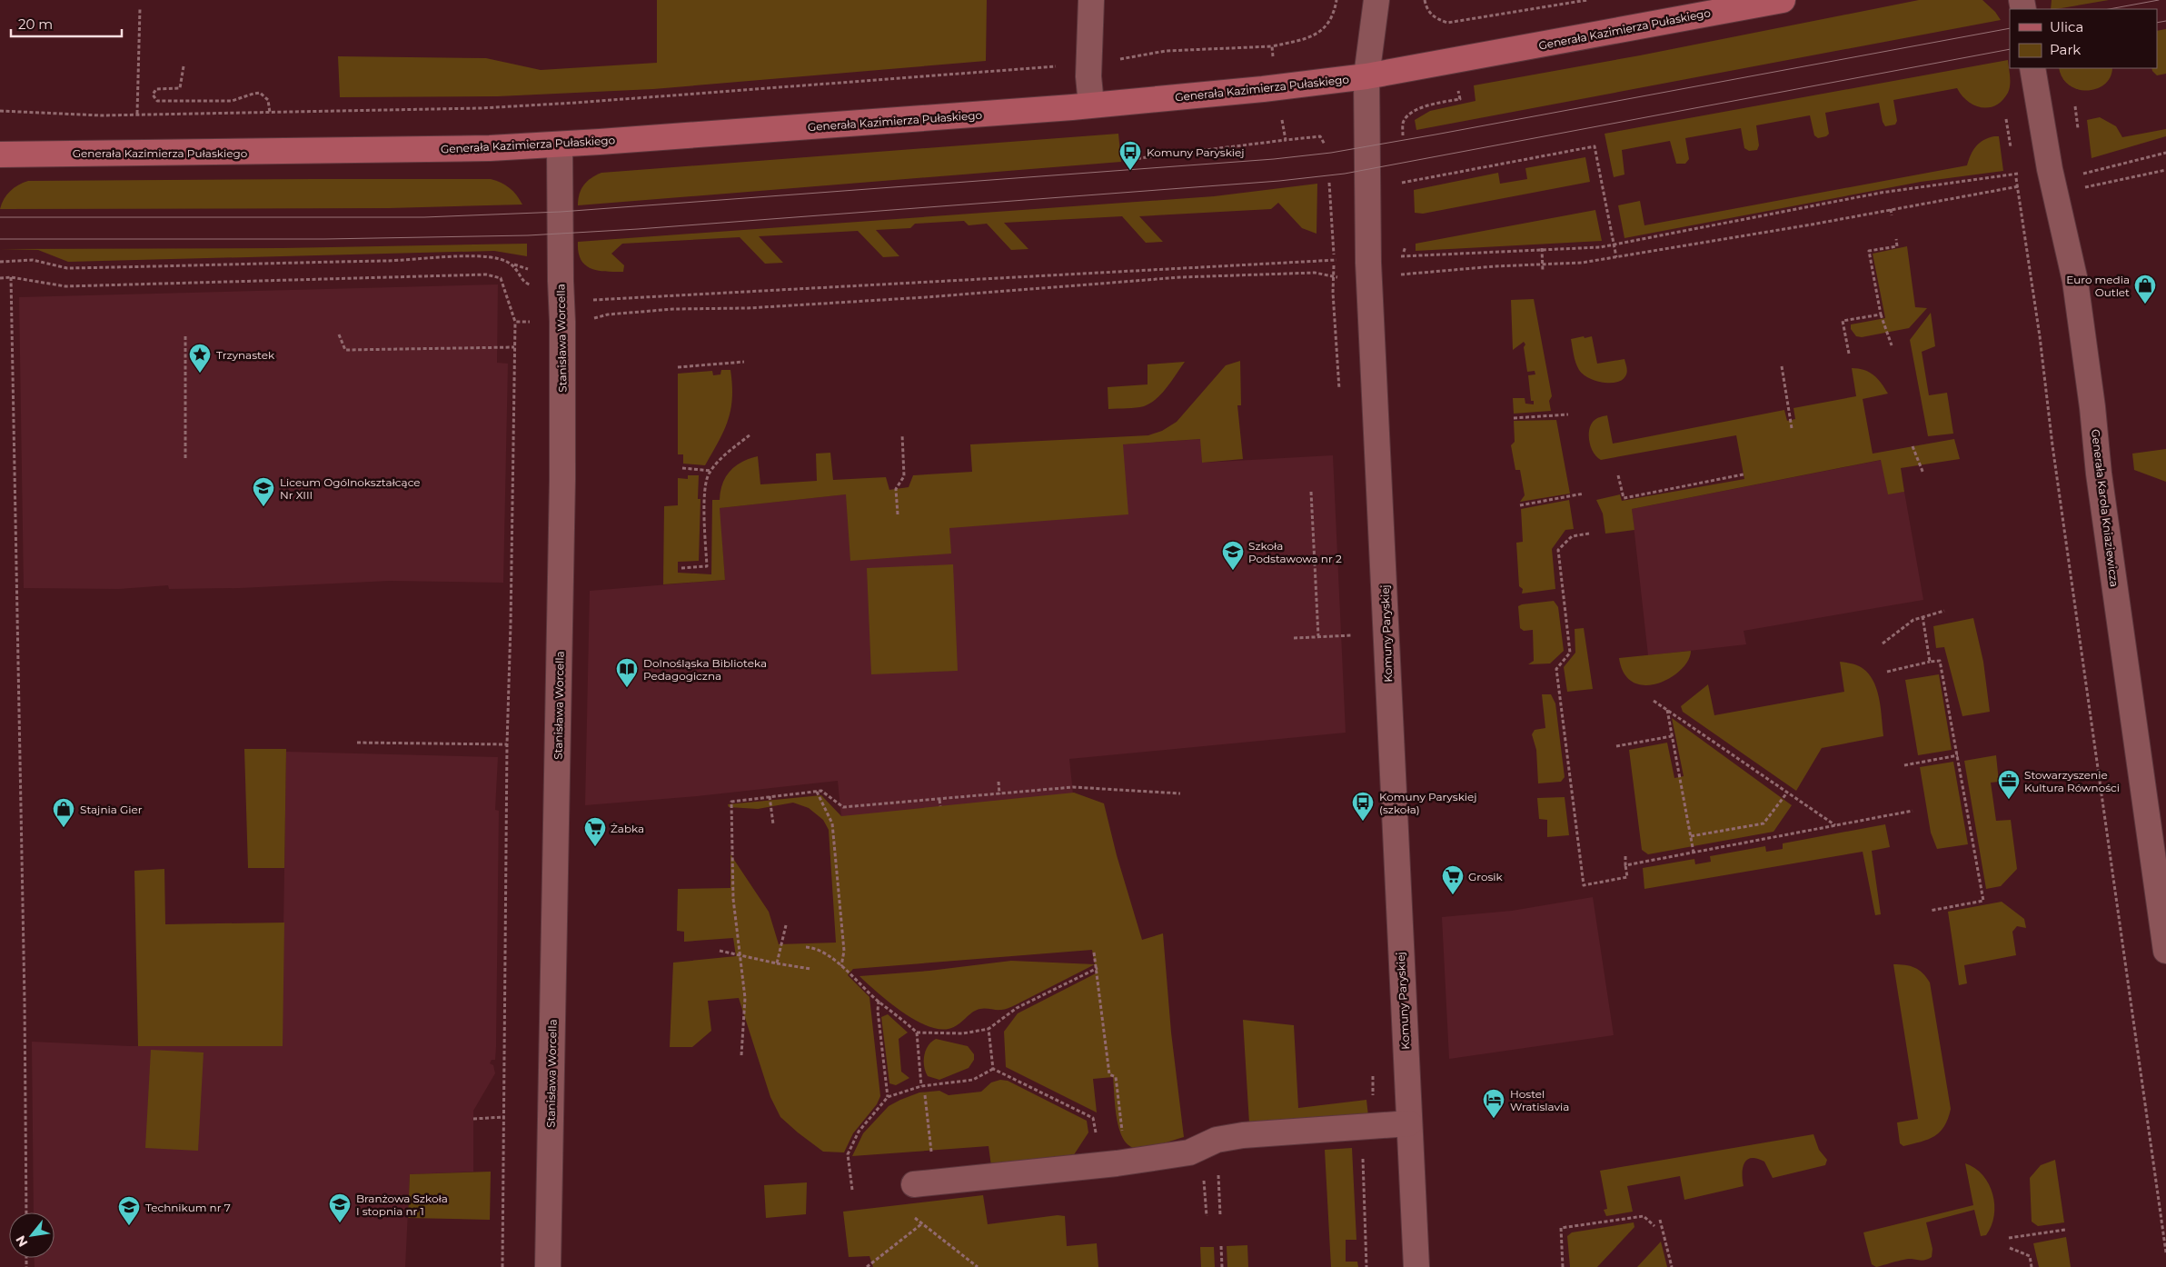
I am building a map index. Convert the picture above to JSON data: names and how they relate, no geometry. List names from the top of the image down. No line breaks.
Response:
{"streets":{"main road":["Generała Kazimierza Pułaskiego"],"street":["Stanisława Worcella","Generała Karola Kniaziewicza","Komuny Paryskiej"]},"crossings":[["Generała Kazimierza Pułaskiego","Stanisława Worcella"],["Generała Kazimierza Pułaskiego","Komuny Paryskiej"]],"places":{"bus stop":["Komuny Paryskiej","Komuny Paryskiej (szkoła)"],"shop":["Euro media Outlet","Stajnia Gier"],"place":["Trzynastek"],"school or university":["Liceum Ogólnokształcące Nr XIII","Szkoła Podstawowa nr 2","Branżowa Szkoła I stopnia nr 1","Technikum nr 7"],"library":["Dolnośląska Biblioteka Pedagogiczna"],"office":["Stowarzyszenie Kultura Równości"],"supermarket":["Żabka","Grosik"],"hotel":["Hostel Wratislavia"]},"legend":["Ulica","Park"],"scale_bar":"20 m","north":"bottom left"}
